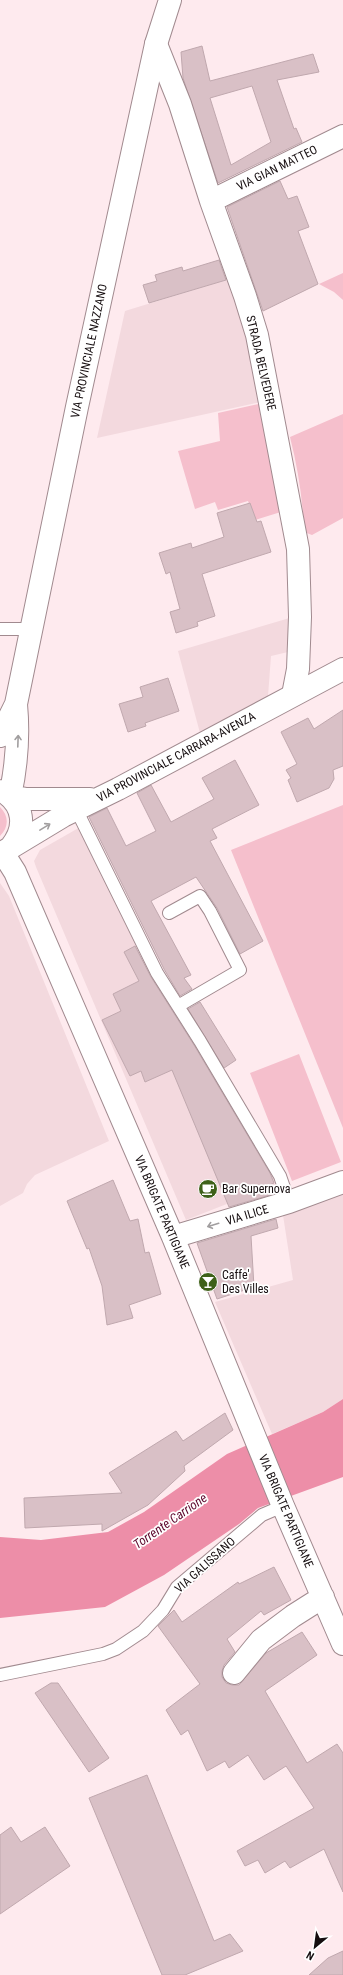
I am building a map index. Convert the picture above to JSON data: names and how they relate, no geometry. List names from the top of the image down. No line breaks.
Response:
{"streets":{"street":["VIA GIAN MATTEO","VIA PROVINCIALE NAZZANO","STRADA BELVEDERE","VIA PROVINCIALE CARRARA-AVENZA","VIA BRIGATE PARTIGIANE","VIA ILICE"],"lane":["VIA GALISSANO"]},"crossings":[["VIA GIAN MATTEO","STRADA BELVEDERE"],["VIA PROVINCIALE NAZZANO","STRADA BELVEDERE"],["STRADA BELVEDERE","VIA PROVINCIALE CARRARA-AVENZA"],["VIA PROVINCIALE CARRARA-AVENZA","VIA BRIGATE PARTIGIANE"],["VIA BRIGATE PARTIGIANE","VIA ILICE"],["VIA BRIGATE PARTIGIANE","VIA GALISSANO"]],"one_way":["VIA ILICE"],"water":["Torrente Carrione"],"places":{"cafe":["Bar Supernova"],"bar":["Caffe' Des Villes"]},"north":"bottom left"}
